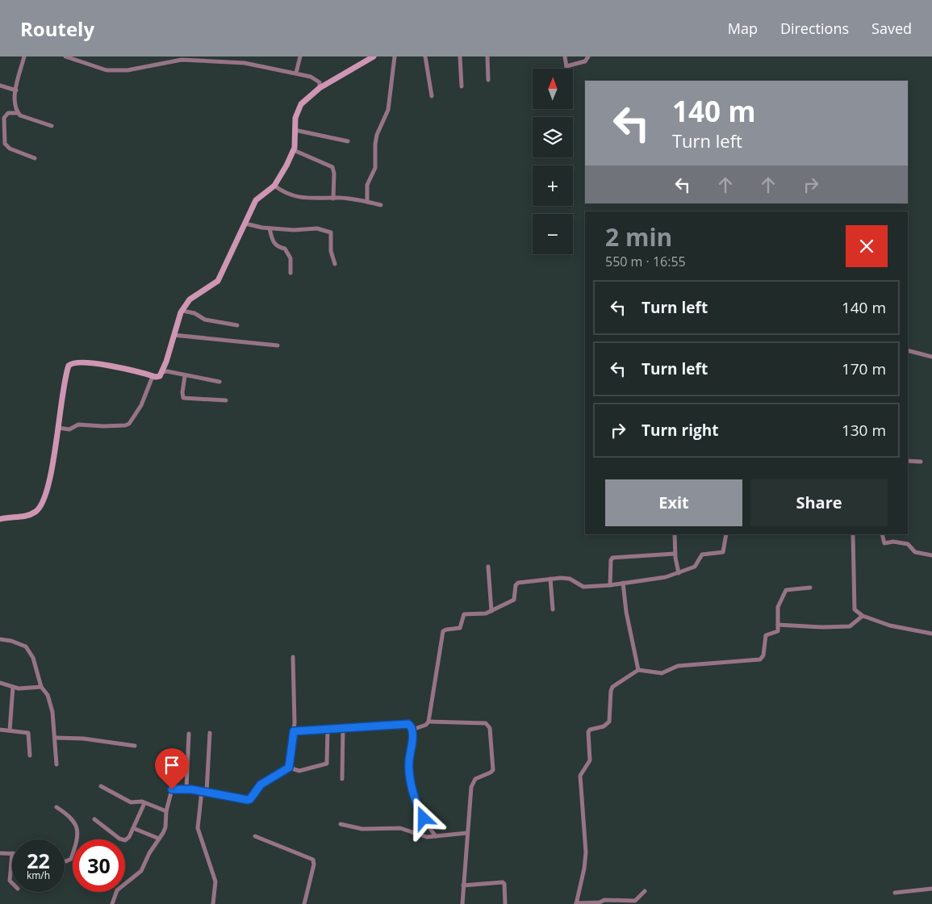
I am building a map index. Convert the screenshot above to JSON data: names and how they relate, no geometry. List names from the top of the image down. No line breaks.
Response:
{"north":"top","page":{"header":"Routely","nav":["Map","Directions","Saved"],"map_buttons":["+","−"],"turn":["140 m","Turn left"],"heading":["2 min","550 m · 16:55"],"list":[{"name":"Turn left","value":"140 m"},{"name":"Turn left","value":"170 m"},{"name":"Turn right","value":"130 m"}],"buttons":["Exit","Share"],"speed":"22 km/h","limit":"30"}}
